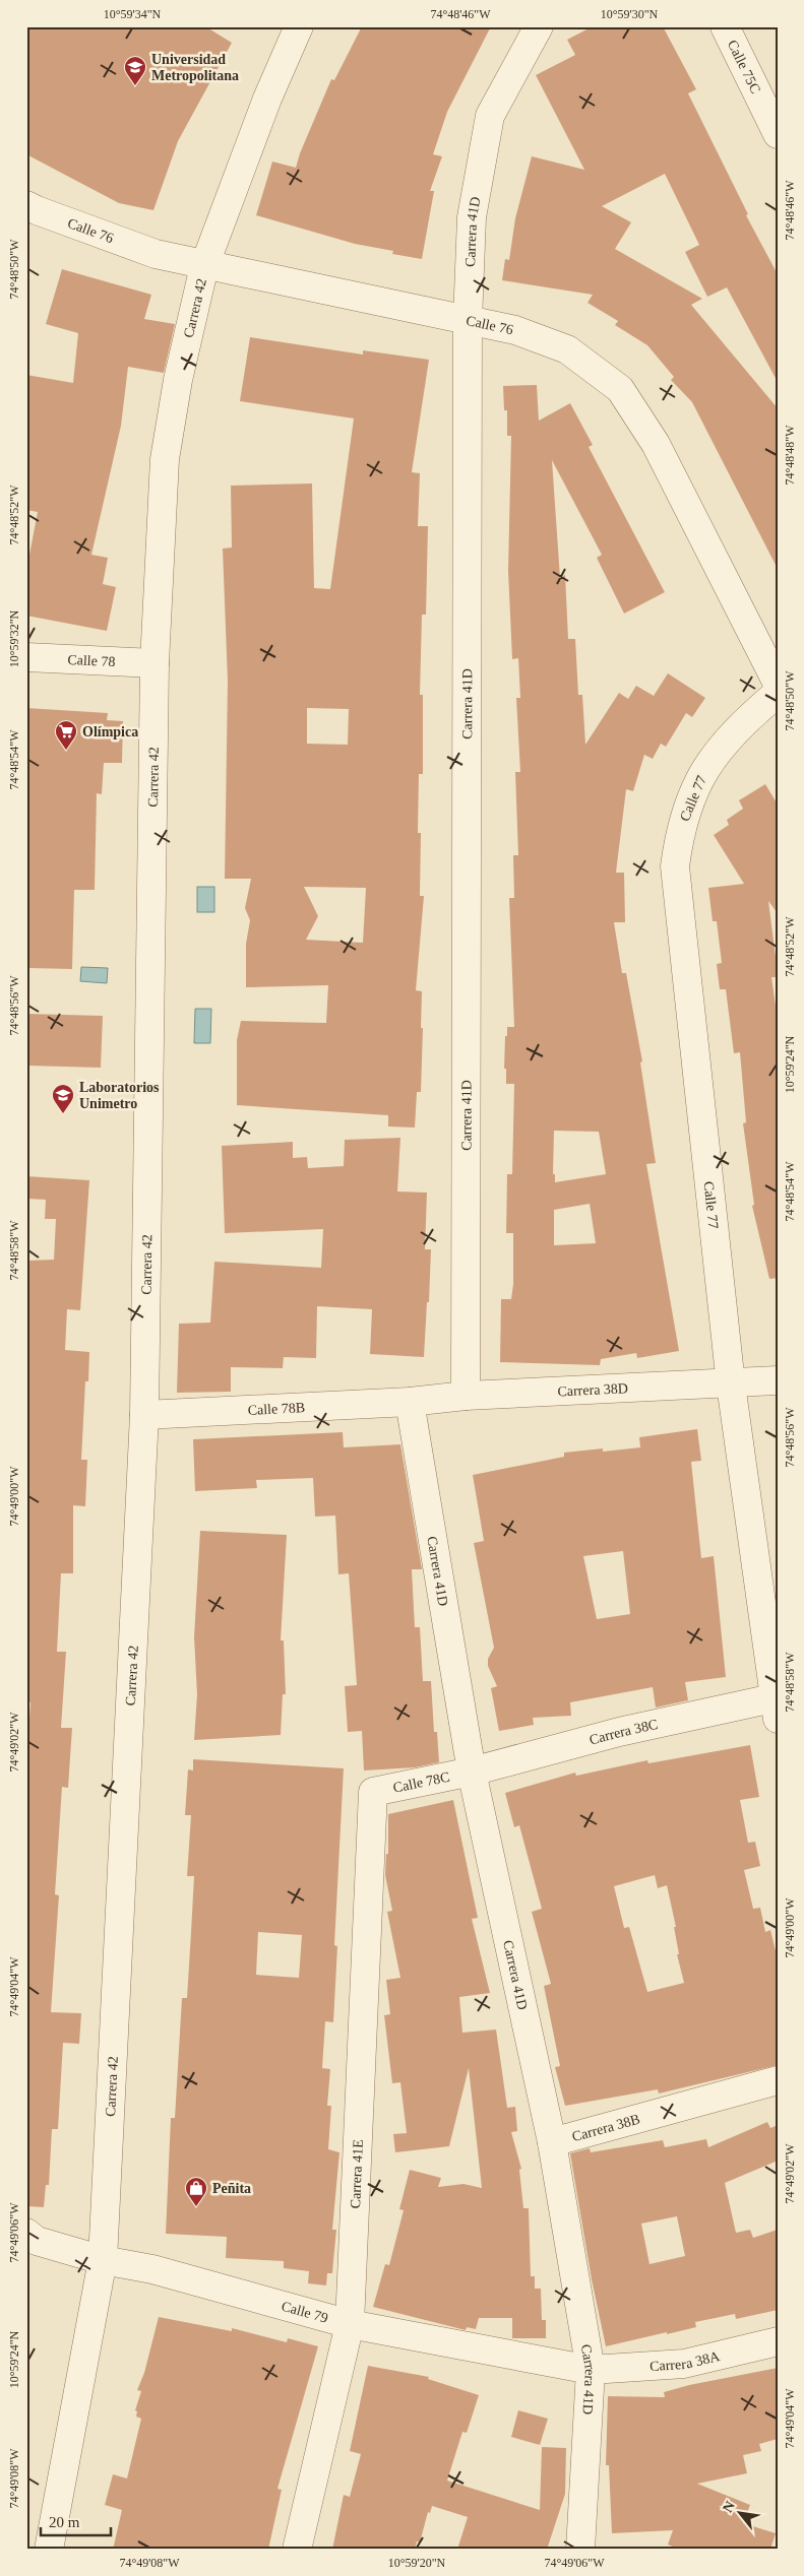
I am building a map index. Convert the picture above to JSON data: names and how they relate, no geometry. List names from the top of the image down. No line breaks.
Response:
{"streets":{"street":["Calle 75C","Calle 76","Carrera 41D","Carrera 42","Calle 78","Calle 77","Carrera 38D","Calle 78B","Carrera 38C","Calle 78C","Carrera 38B","Carrera 41E","Calle 79","Carrera 38A"]},"crossings":[["Calle 76","Carrera 41D"],["Calle 76","Carrera 42"],["Carrera 41D","Carrera 38D"],["Carrera 41D","Calle 78B"],["Carrera 41D","Carrera 38C"],["Carrera 41D","Calle 78C"],["Carrera 41D","Carrera 38B"],["Carrera 41D","Calle 79"],["Carrera 41D","Carrera 38A"],["Carrera 42","Calle 78"],["Carrera 42","Calle 78B"],["Carrera 42","Calle 79"],["Calle 77","Carrera 38D"],["Calle 77","Carrera 38C"],["Carrera 38D","Calle 78B"],["Carrera 38C","Calle 78C"],["Calle 78C","Carrera 41E"],["Carrera 41E","Calle 79"],["Calle 79","Carrera 38A"]],"places":{"school or university":["Universidad Metropolitana","Laboratorios Unimetro"],"supermarket":["Olímpica"],"shop":["Peñita"]},"scale_bar":"20 m","north":"top left","coordinates":["10°59'34\"N","74°48'46\"W","10°59'30\"N","74°48'50\"W","74°48'48\"W","74°48'52\"W","10°59'32\"N","74°48'54\"W","74°48'56\"W","10°59'24\"N","74°48'58\"W","74°49'00\"W","74°49'02\"W","74°49'04\"W","74°49'06\"W","74°49'08\"W","10°59'20\"N"]}
